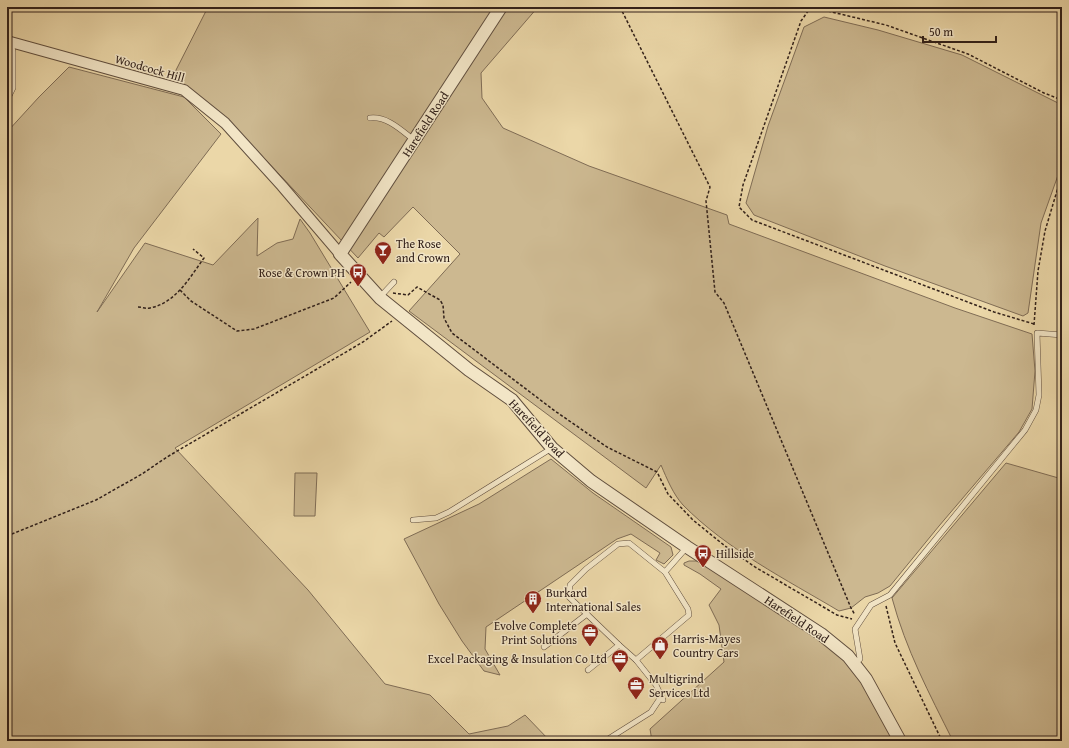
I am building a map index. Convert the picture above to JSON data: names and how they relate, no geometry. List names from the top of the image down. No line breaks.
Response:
{"streets":{"street":["Woodcock Hill","Harefield Road"]},"crossings":[["Woodcock Hill","Harefield Road"]],"places":{"bar":["The Rose and Crown"],"bus stop":["Rose & Crown PH","Hillside"],"building":["Burkard International Sales"],"office":["Evolve Complete Print Solutions","Excel Packaging & Insulation Co Ltd","Multigrind Services Ltd"],"shop":["Harris-Mayes Country Cars"]},"scale_bar":"50 m"}
